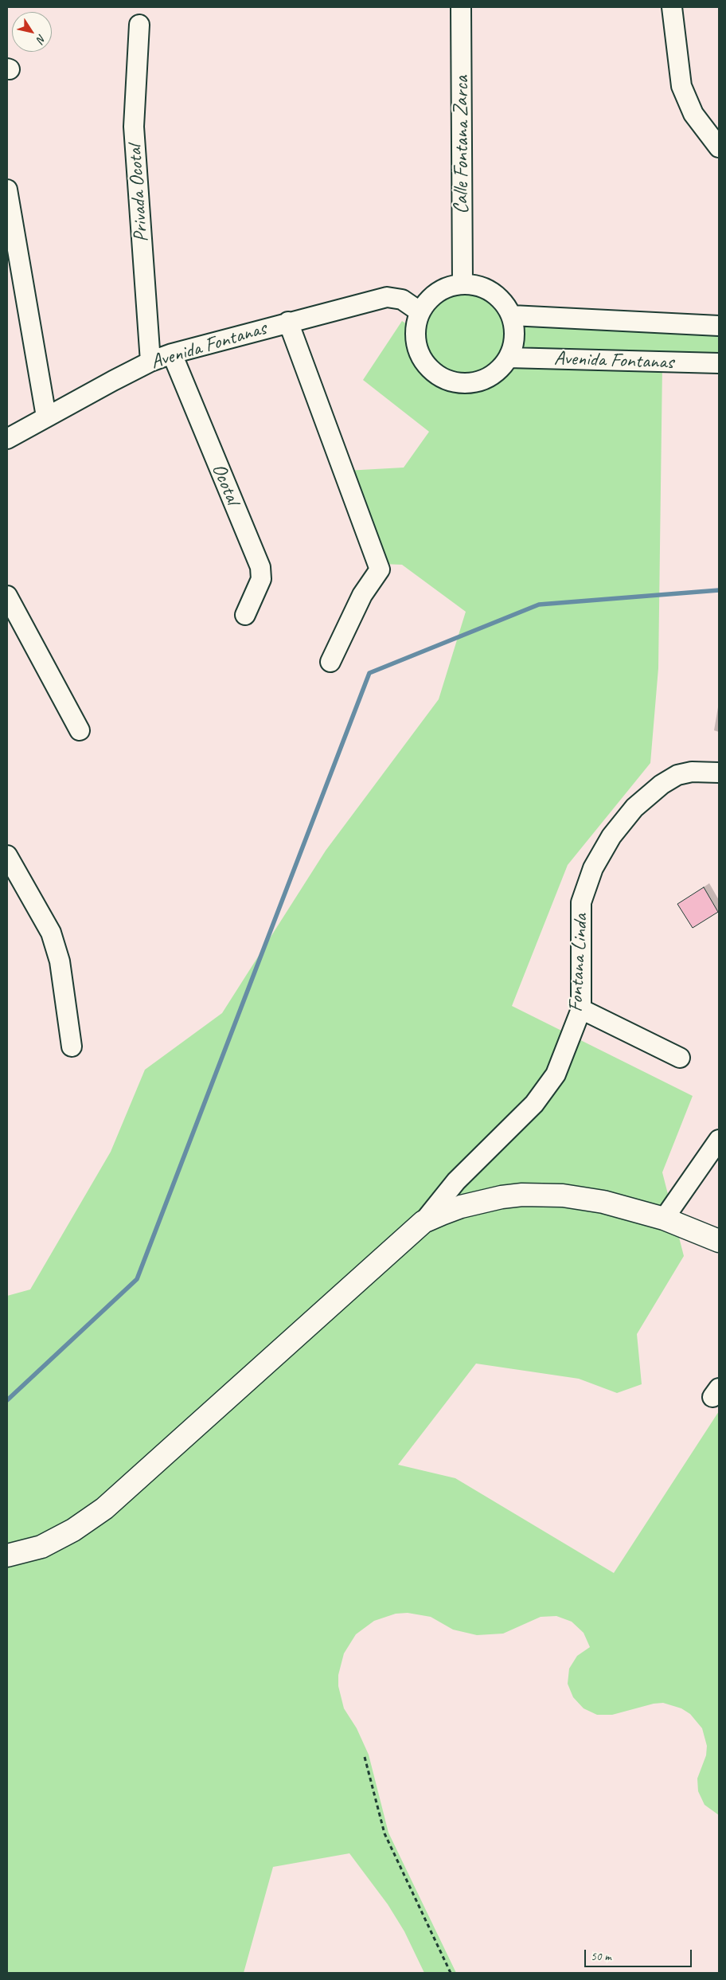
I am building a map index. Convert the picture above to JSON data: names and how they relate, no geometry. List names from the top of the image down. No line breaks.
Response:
{"streets":{"street":["Calle Fontana Zarca","Privada Ocotal","Avenida Fontanas","Ocotal","Fontana Linda"]},"crossings":[["Calle Fontana Zarca","Avenida Fontanas"],["Privada Ocotal","Avenida Fontanas"],["Avenida Fontanas","Ocotal"]],"scale_bar":"50 m","north":"bottom right"}
